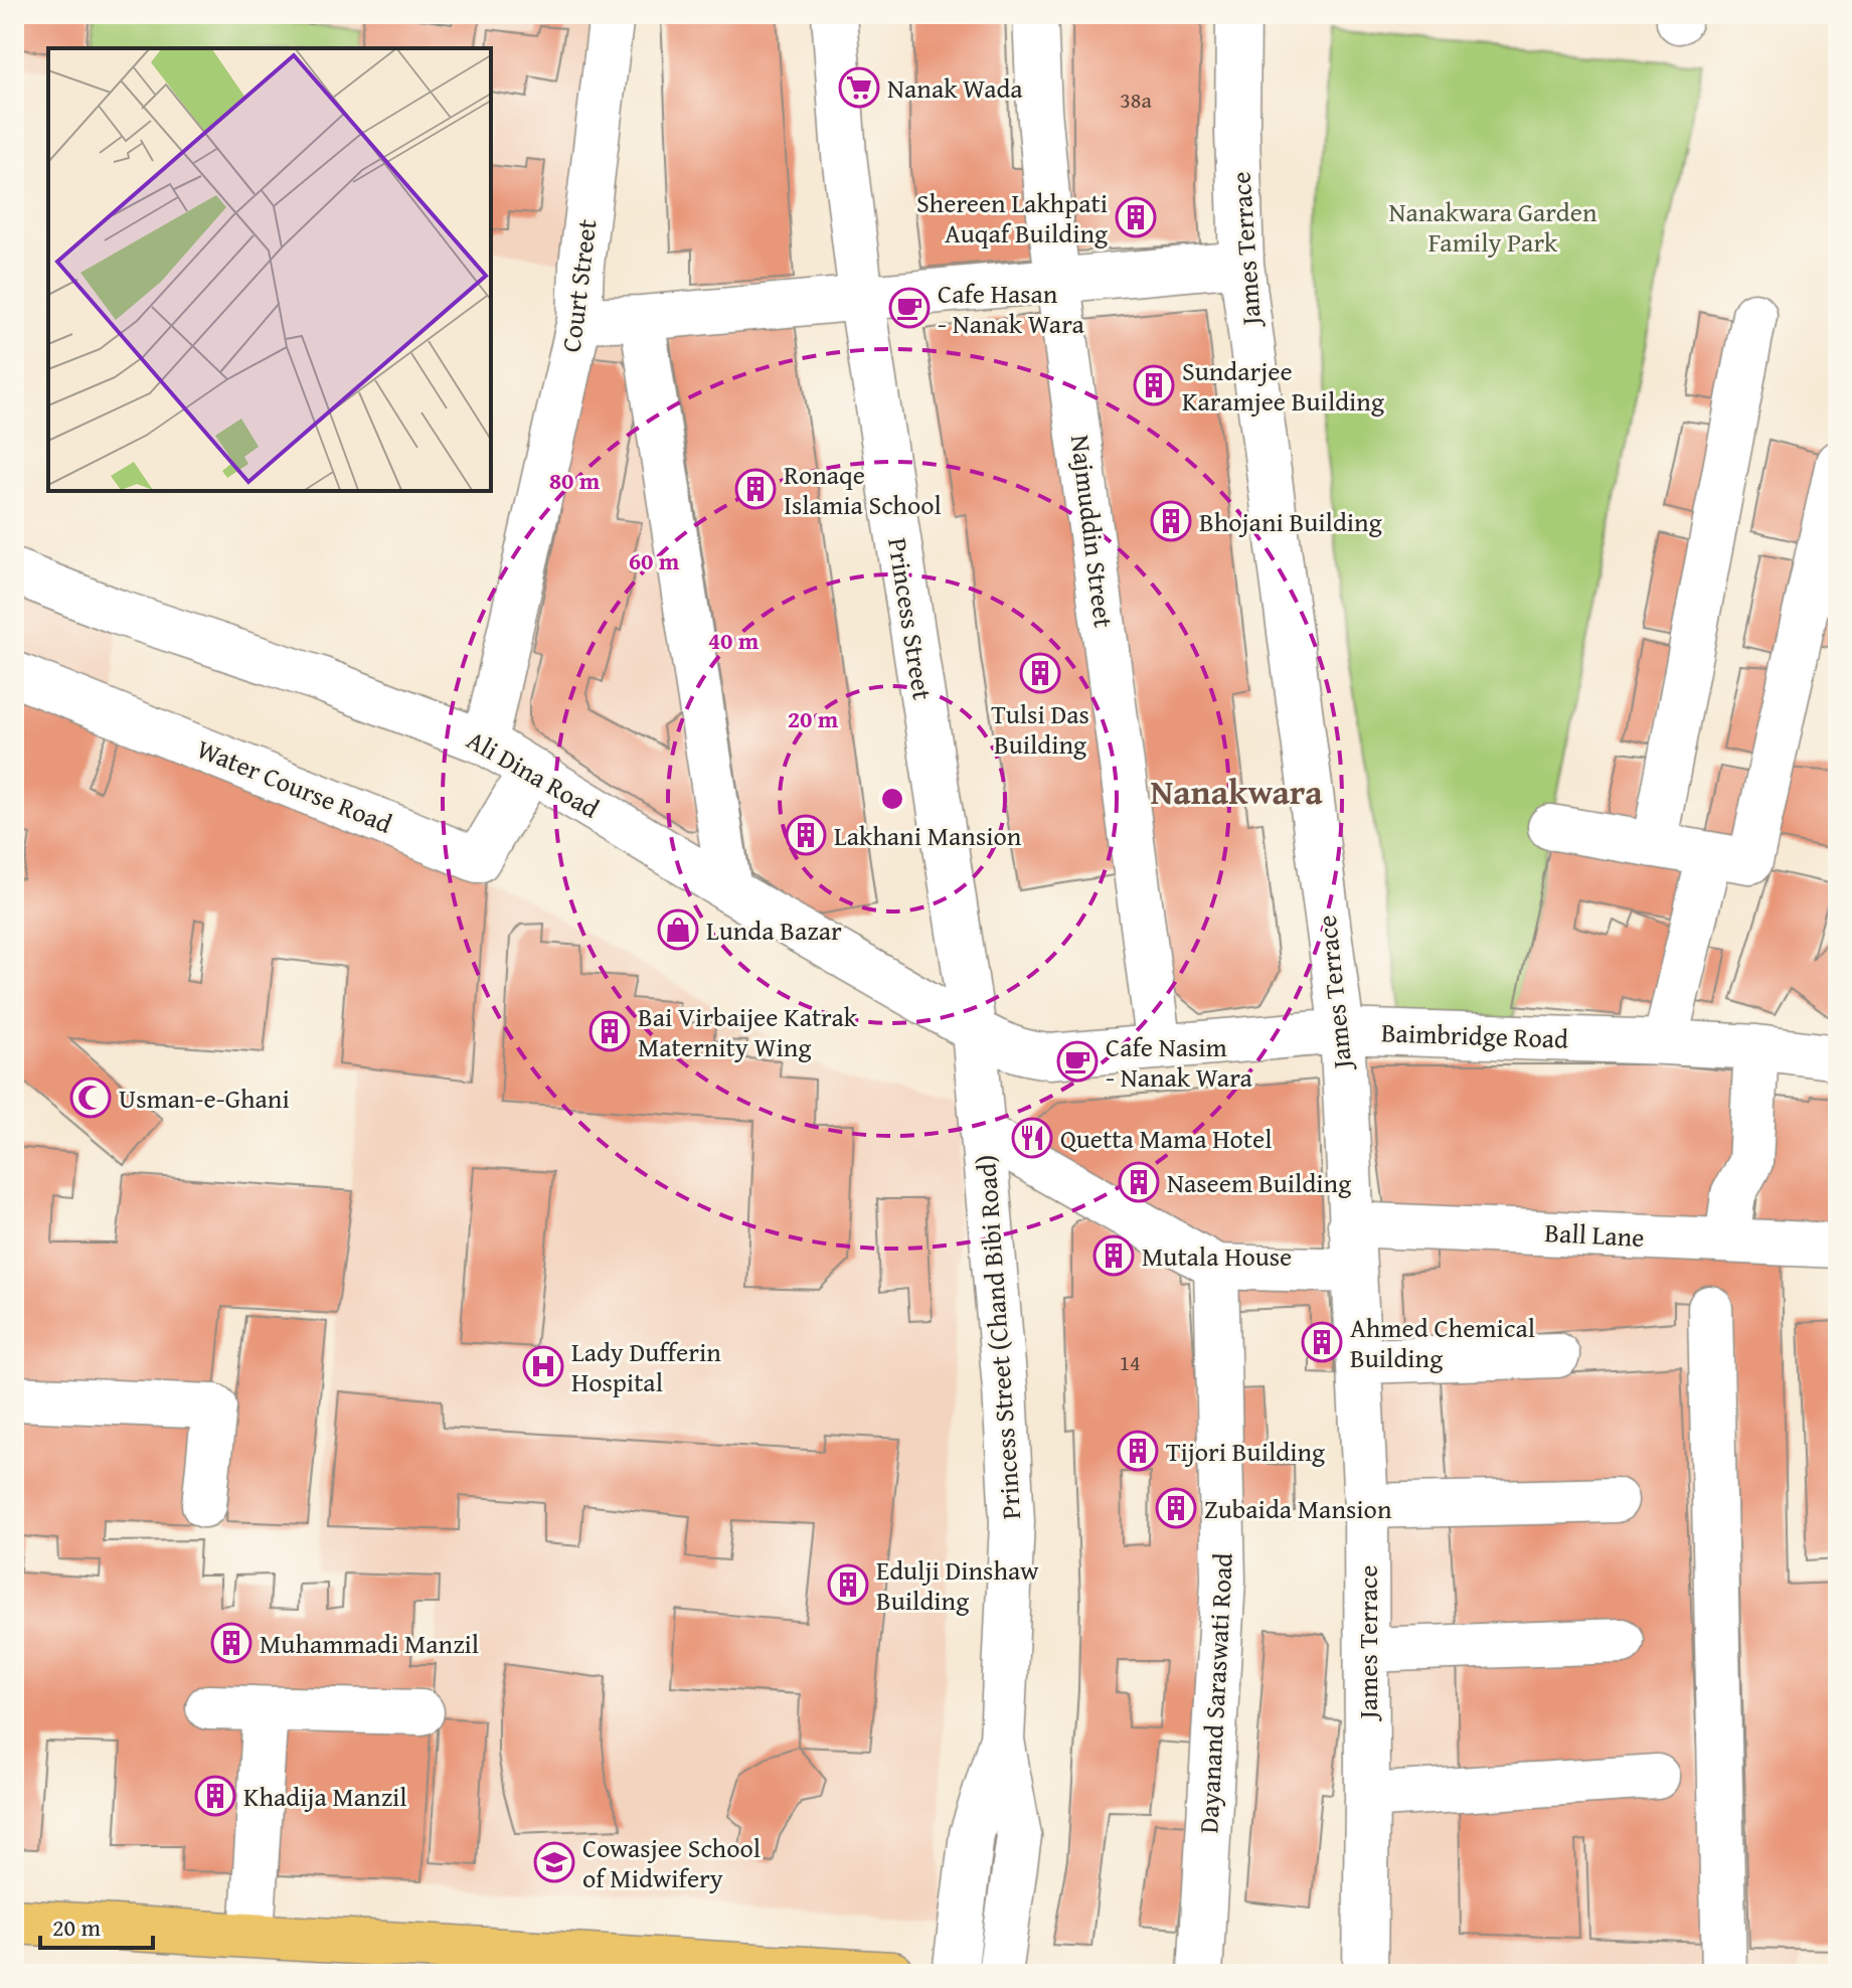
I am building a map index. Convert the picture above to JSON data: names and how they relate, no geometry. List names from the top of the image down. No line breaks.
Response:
{"streets":{"street":["James Terrace","Court Street","Najmuddin Street","Princess Street","Ali Dina Road","Water Course Road","Baimbridge Road","Ball Lane","Princess Street (Chand Bibi Road)","Dayanand Saraswati Road"]},"crossings":[["James Terrace","Baimbridge Road"],["James Terrace","Ball Lane"],["Court Street","Ali Dina Road"],["Najmuddin Street","Baimbridge Road"],["Princess Street","Ali Dina Road"],["Princess Street","Baimbridge Road"],["Princess Street","Princess Street (Chand Bibi Road)"],["Ali Dina Road","Water Course Road"],["Ali Dina Road","Baimbridge Road"],["Ali Dina Road","Princess Street (Chand Bibi Road)"],["Baimbridge Road","Princess Street (Chand Bibi Road)"]],"districts":["Nanakwara"],"parks":["Nanakwara Garden Family Park"],"places":{"supermarket":["Nanak Wada"],"building":["Shereen Lakhpati Auqaf Building","Sundarjee Karamjee Building","Ronaqe Islamia School","Bhojani Building","Tulsi Das Building","Lakhani Mansion","Bai Virbaijee Katrak Maternity Wing","Naseem Building","Mutala House","Ahmed Chemical Building","Tijori Building","Zubaida Mansion","Edulji Dinshaw Building","Muhammadi Manzil","Khadija Manzil"],"cafe":["Cafe Hasan - Nanak Wara","Cafe Nasim - Nanak Wara"],"shop":["Lunda Bazar"],"mosque":["Usman-e-Ghani"],"restaurant":["Quetta Mama Hotel"],"hospital":["Lady Dufferin Hospital"],"school or university":["Cowasjee School of Midwifery"]},"house_numbers":["38a","14"],"scale_bar":"20 m","rings":["80 m","60 m","40 m","20 m"]}
